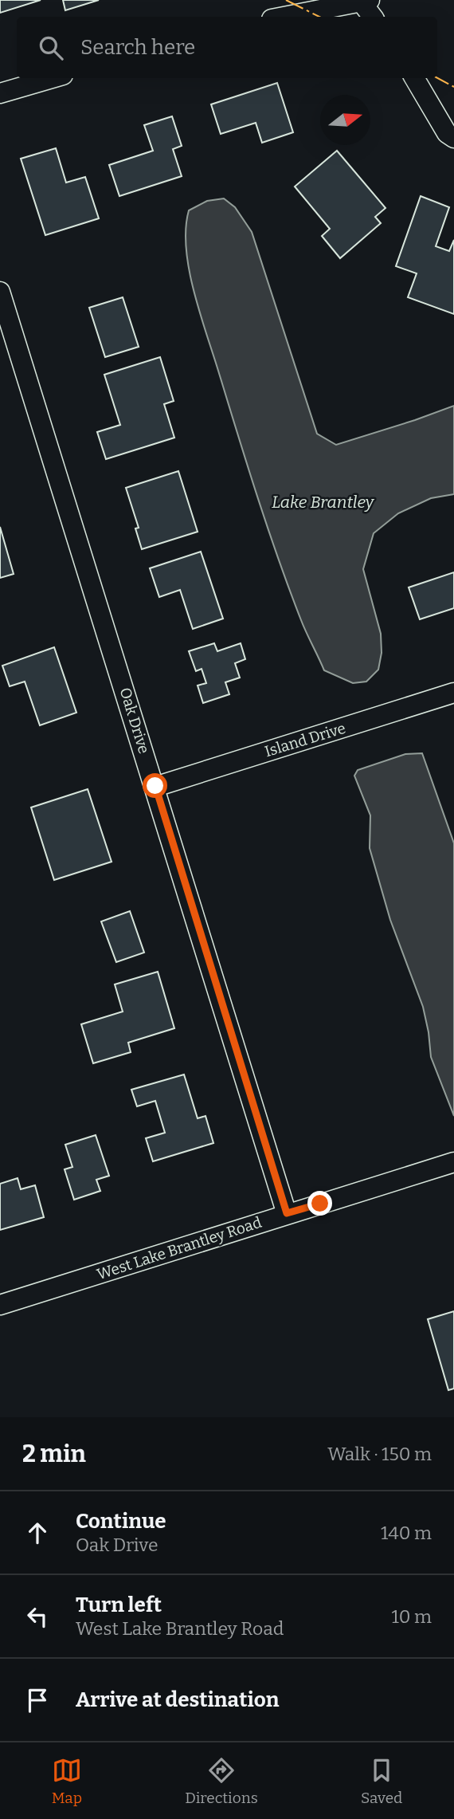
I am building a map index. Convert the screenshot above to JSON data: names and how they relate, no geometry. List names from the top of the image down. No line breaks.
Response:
{"streets":{"street":["Oak Drive","Island Drive","West Lake Brantley Road"]},"crossings":[["Oak Drive","Island Drive"],["Oak Drive","West Lake Brantley Road"]],"water":["Lake Brantley"],"north":"right","page":{"search":"Search here","heading":["2 min","Walk · 150 m"],"list":[["Continue","Oak Drive","140 m"],["Turn left","West Lake Brantley Road","10 m"],"Arrive at destination"],"nav":["Map","Directions","Saved"]}}
